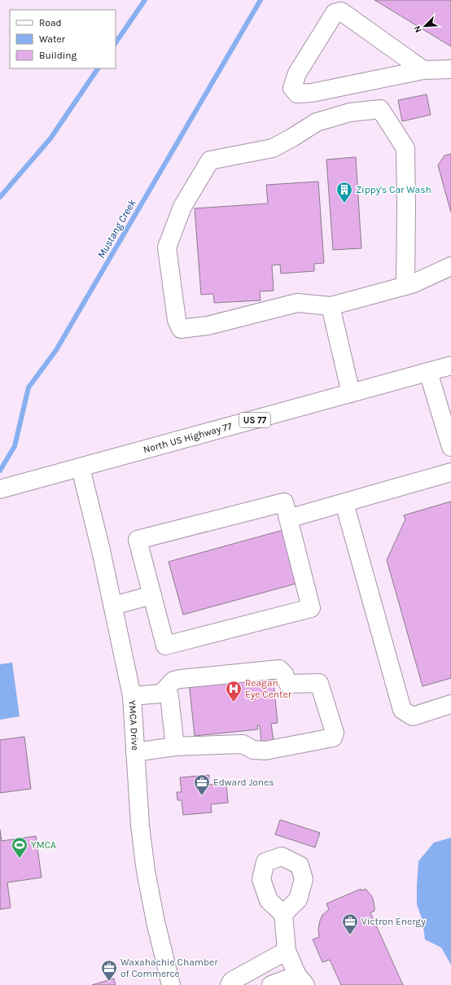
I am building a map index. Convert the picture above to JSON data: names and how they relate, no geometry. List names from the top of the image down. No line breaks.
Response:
{"streets":{"street":["US 77","North US Highway 77","YMCA Drive"]},"crossings":[["North US Highway 77","YMCA Drive"]],"water":["Mustang Creek"],"places":{"building":["Zippy's Car Wash"],"hospital":["Reagan Eye Center"],"office":["Edward Jones","Victron Energy","Waxahachie Chamber of Commerce"],"sports":["YMCA"]},"legend":["Road","Water","Building"],"north":"bottom left"}
